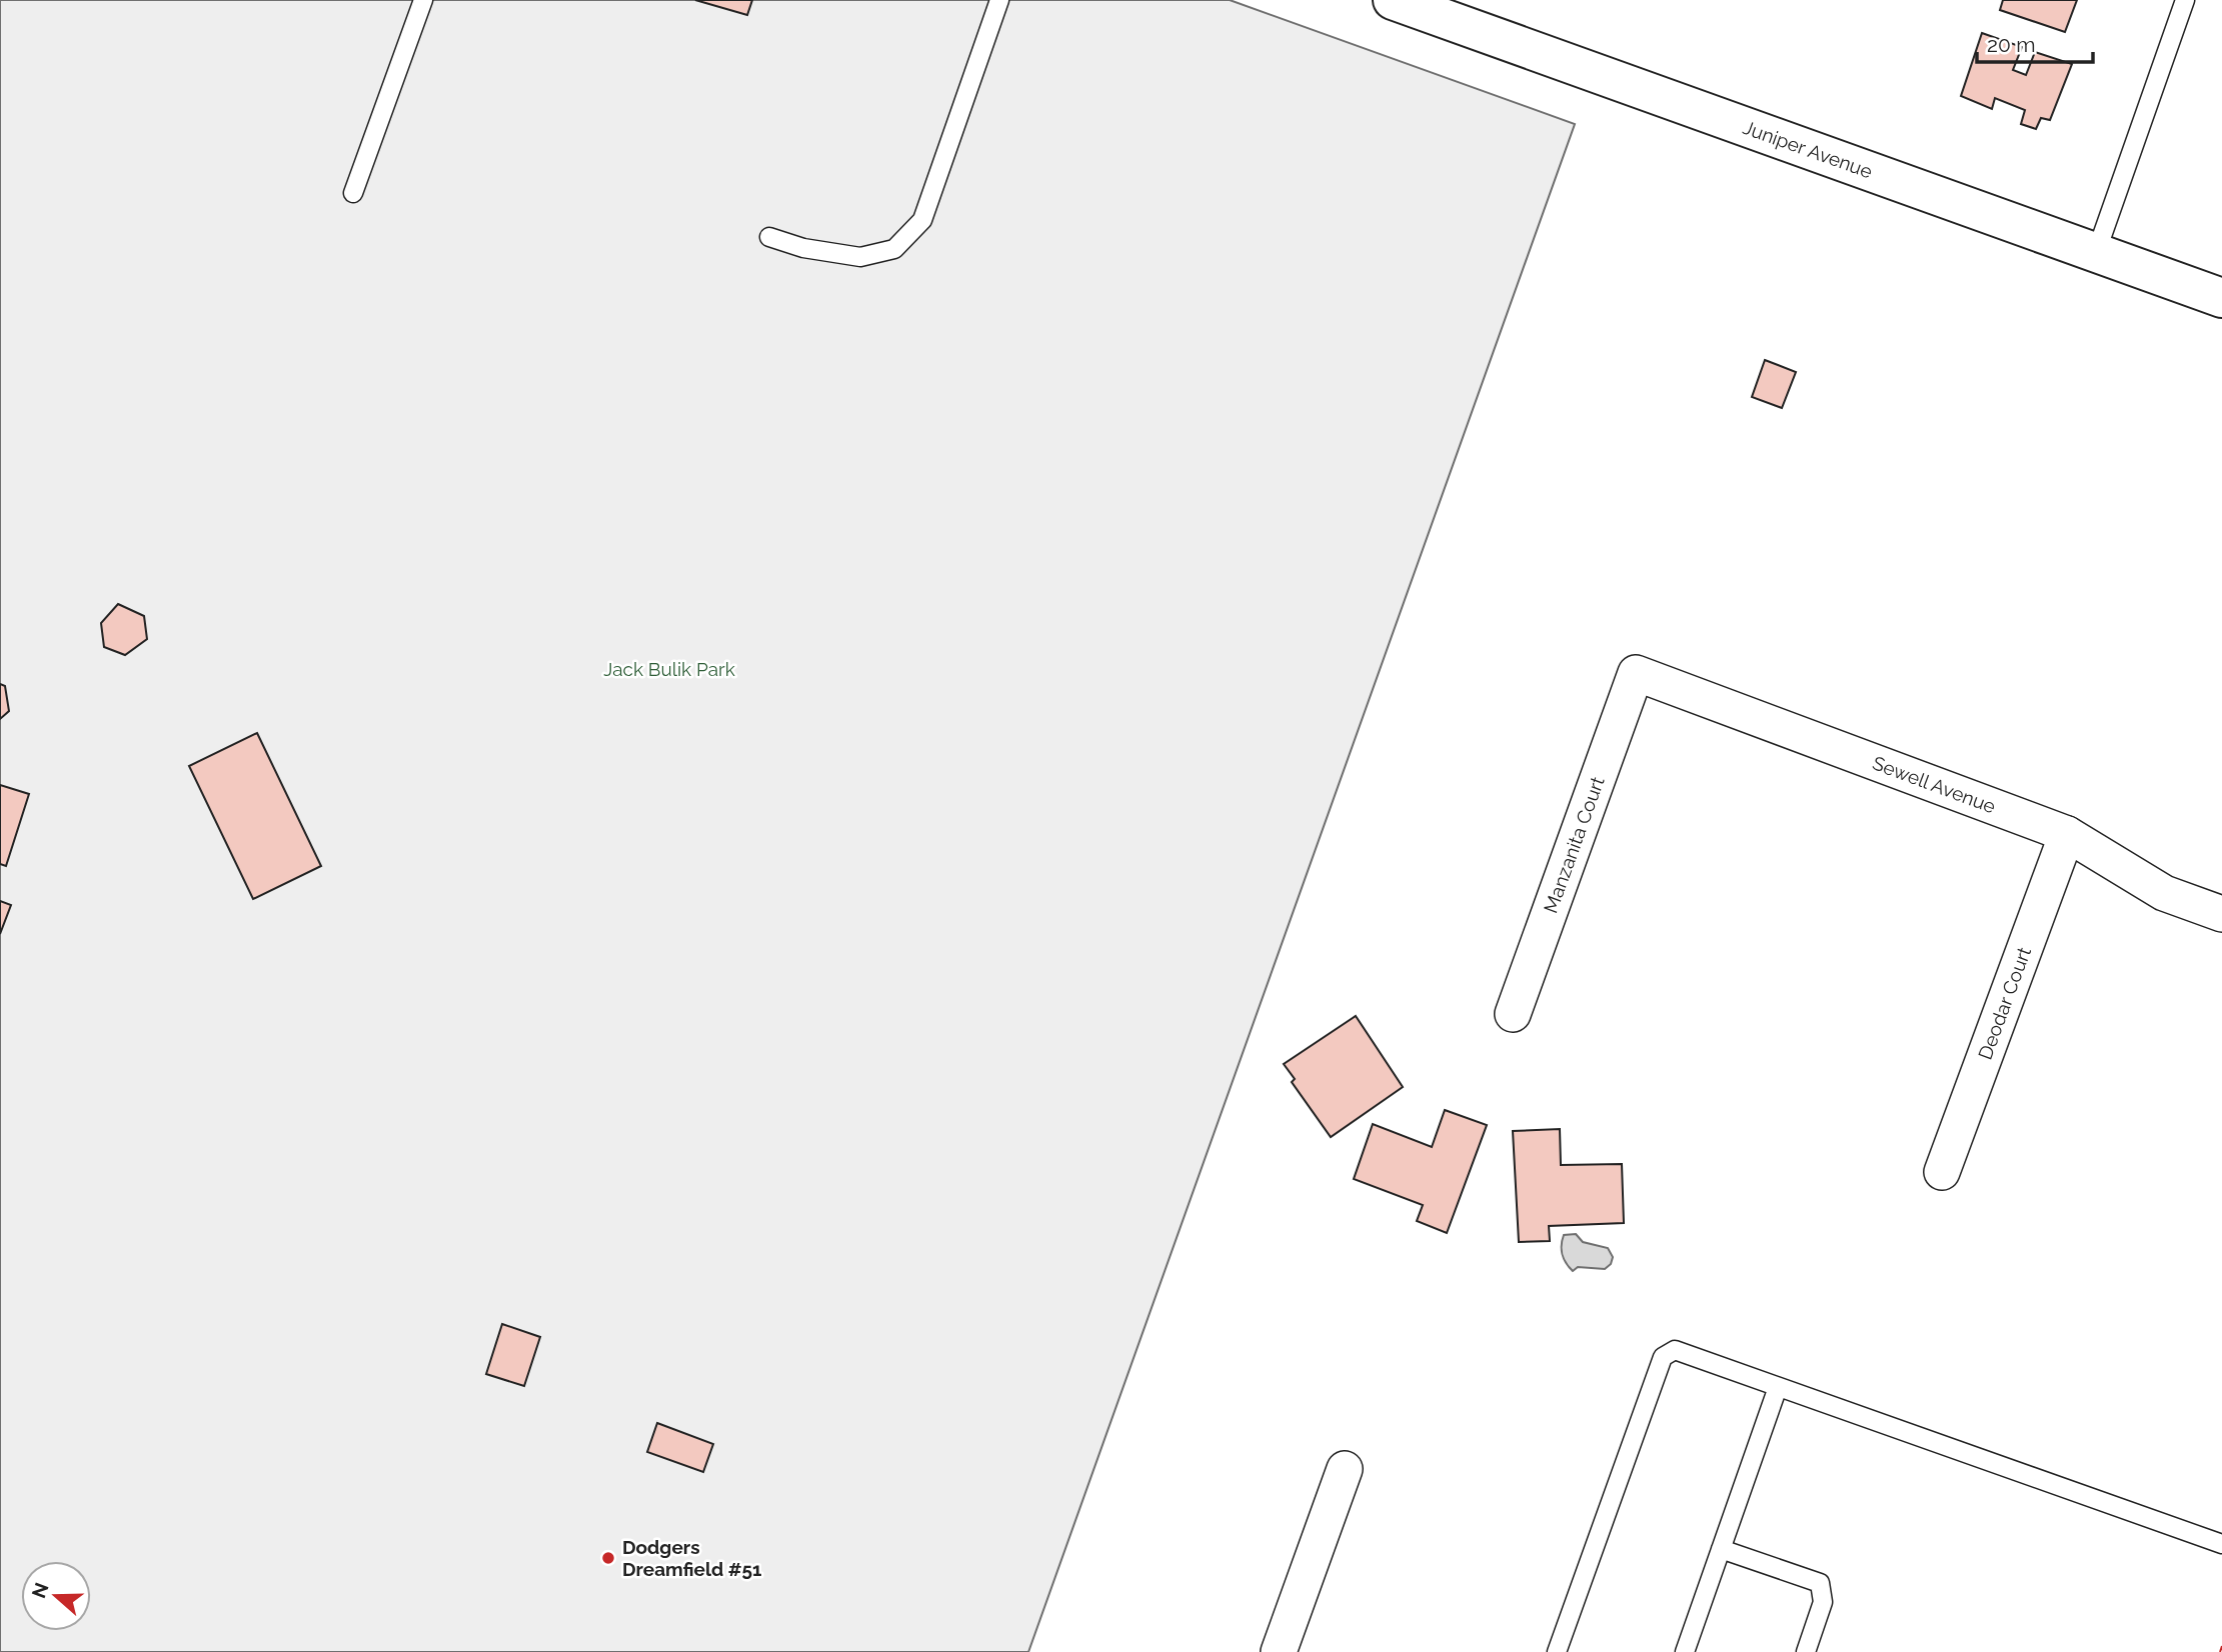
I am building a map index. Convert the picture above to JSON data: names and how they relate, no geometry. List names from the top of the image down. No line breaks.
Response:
{"streets":{"street":["Juniper Avenue","Sewell Avenue","Manzanita Court","Deodar Court"]},"crossings":[["Sewell Avenue","Manzanita Court"],["Sewell Avenue","Deodar Court"]],"parks":["Jack Bulik Park"],"places":["Dodgers Dreamfield #51"],"scale_bar":"20 m","north":"left"}
